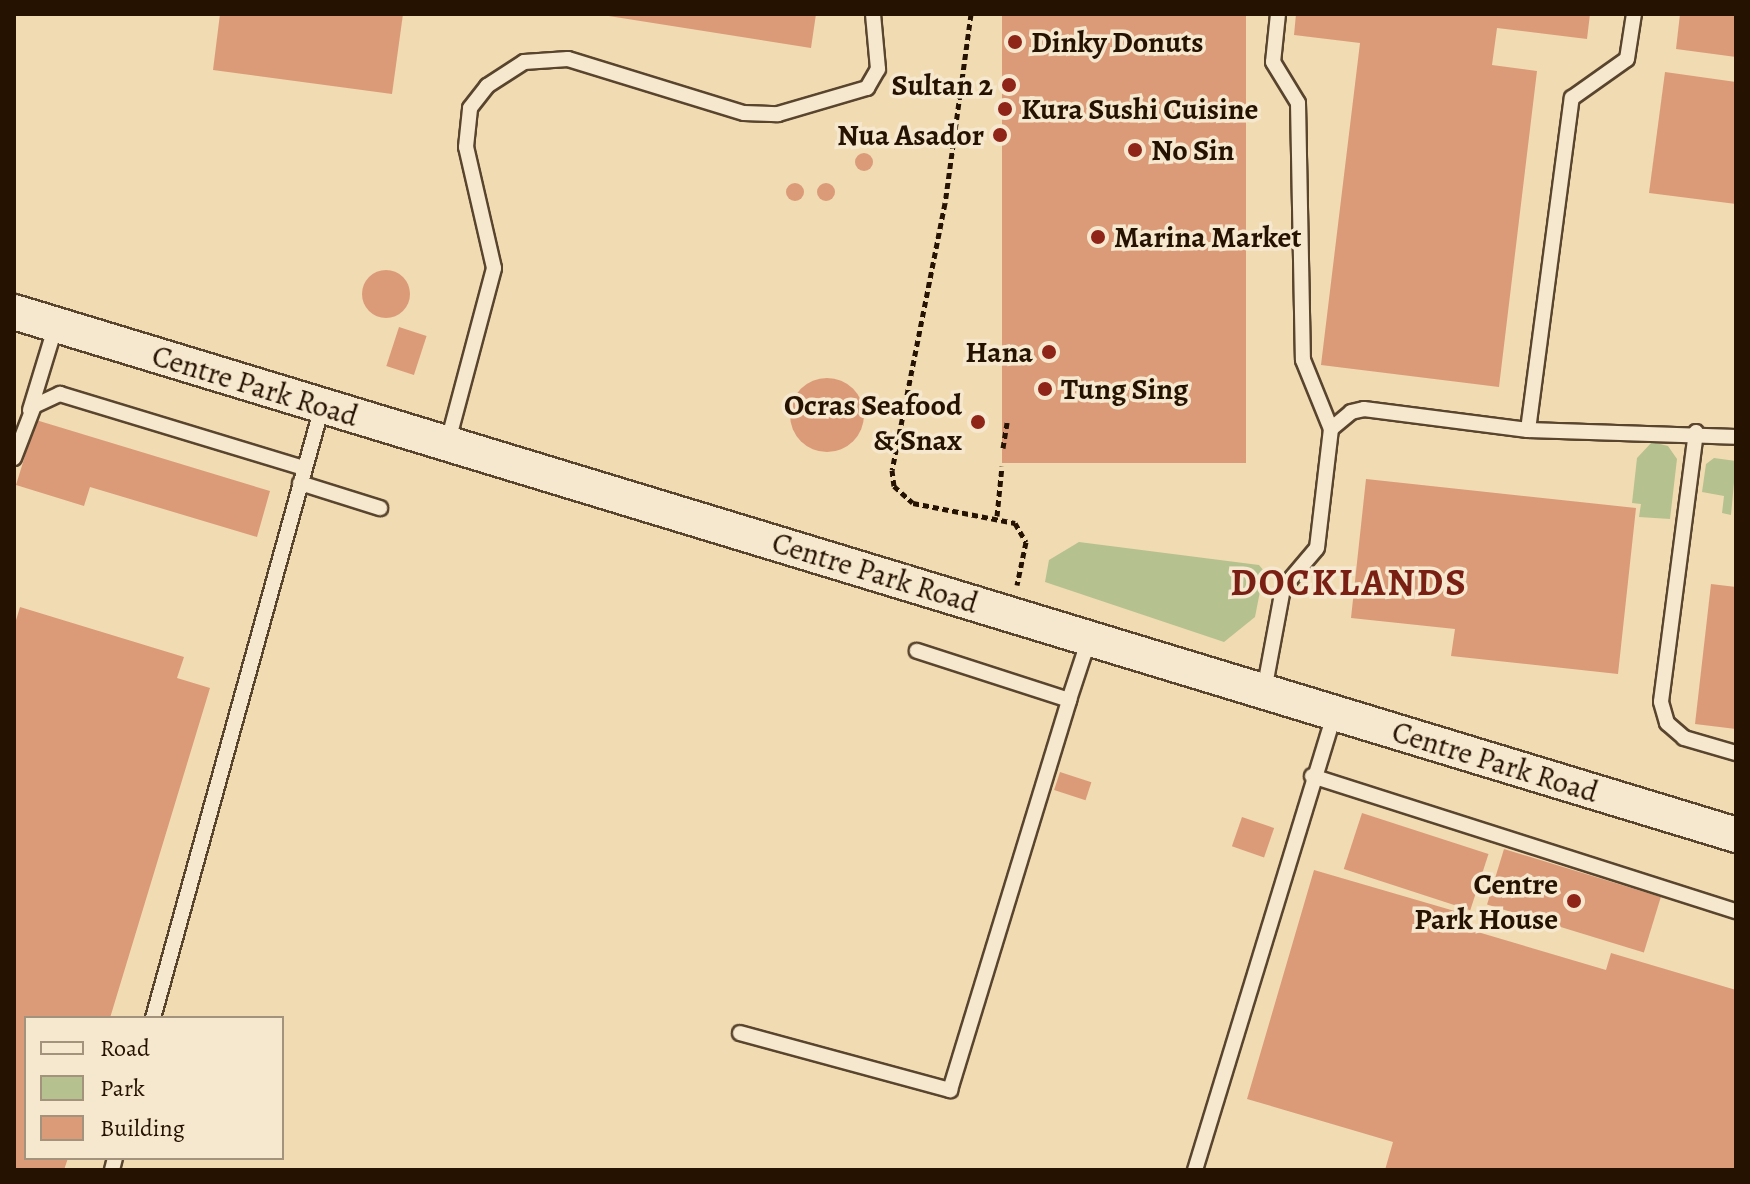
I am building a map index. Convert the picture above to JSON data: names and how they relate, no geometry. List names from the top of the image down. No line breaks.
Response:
{"streets":{"street":["Centre Park Road"]},"districts":["DOCKLANDS"],"places":["Dinky Donuts","Sultan 2","Kura Sushi Cuisine","Nua Asador","No Sin","Marina Market","Hana","Tung Sing","Ocras Seafood & Snax","Centre Park House"],"legend":["Road","Park","Building"]}
